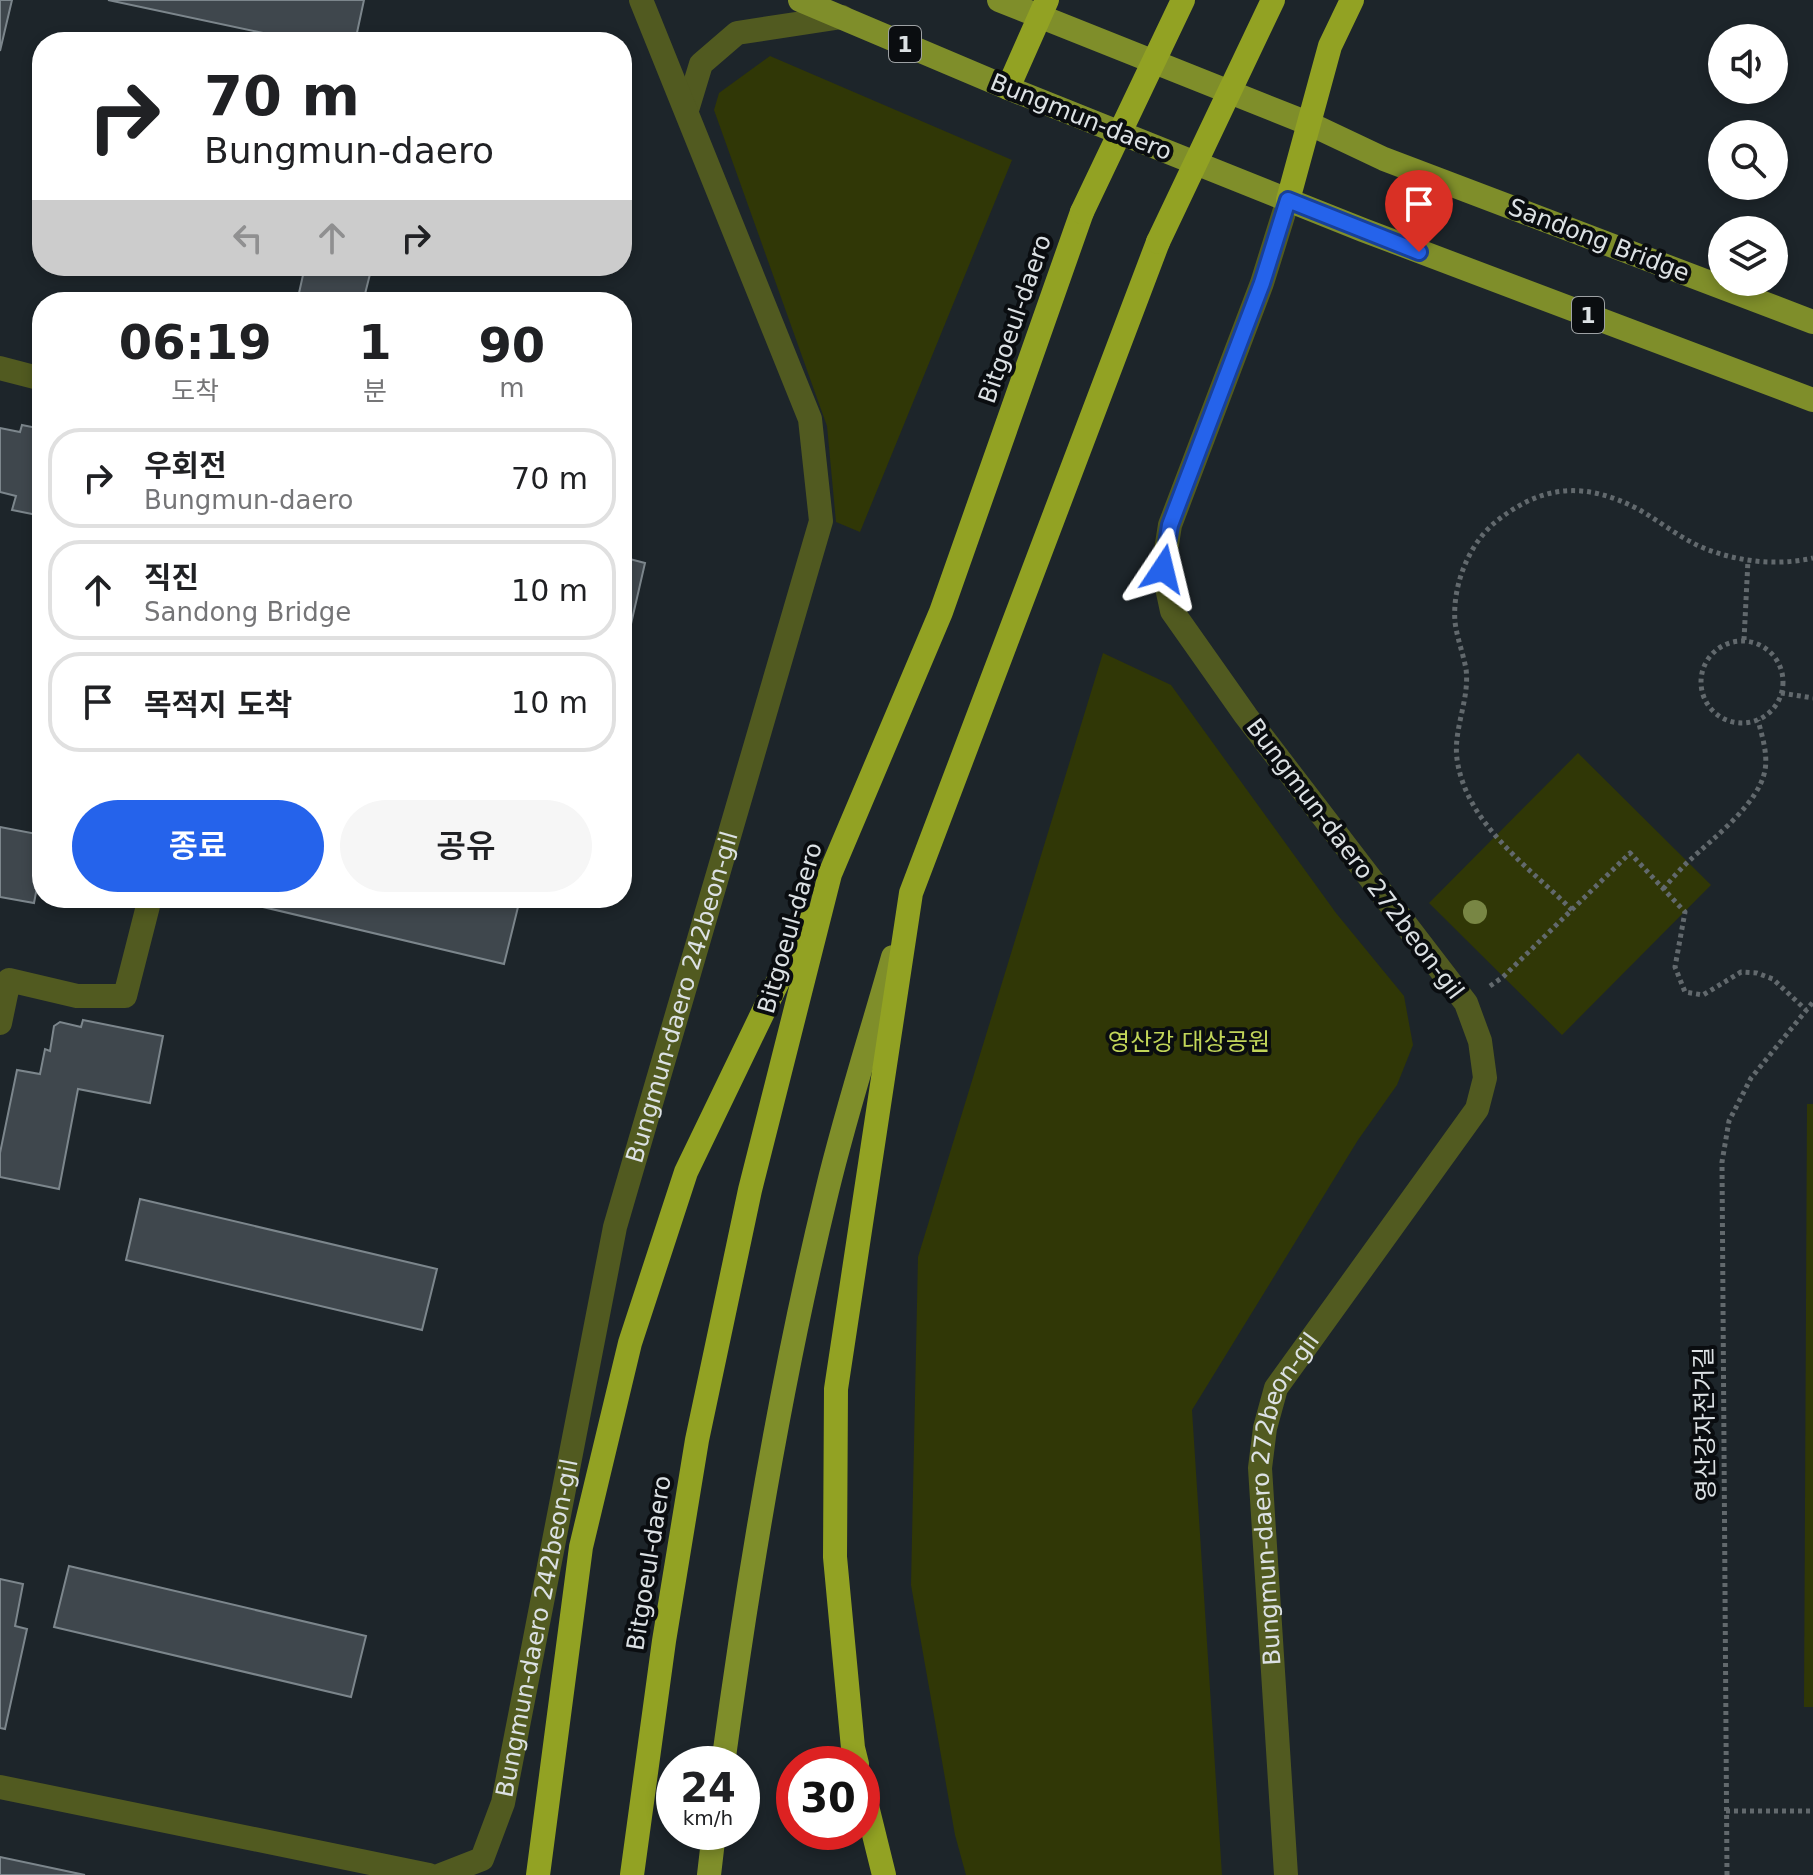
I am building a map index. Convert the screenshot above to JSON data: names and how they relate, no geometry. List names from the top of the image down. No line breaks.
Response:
{"streets":{"highway":["Bitgoeul-daero"],"main road":["1","Bungmun-daero","Sandong Bridge"],"street":["Bungmun-daero 272beon-gil","Bungmun-daero 242beon-gil"],"path":["영산강자전거길"]},"crossings":[["Bungmun-daero","Bungmun-daero 272beon-gil"]],"parks":["영산강 대상공원"],"page":{"turn":["70 m","Bungmun-daero"],"eta":["06:19","도착","1","분","90","m"],"list":[{"name":"우회전","note":"Bungmun-daero","value":"70 m"},{"name":"직진","note":"Sandong Bridge","value":"10 m"},{"name":"목적지 도착","value":"10 m"}],"buttons":["종료","공유"],"speed":"24 km/h","limit":"30"}}
